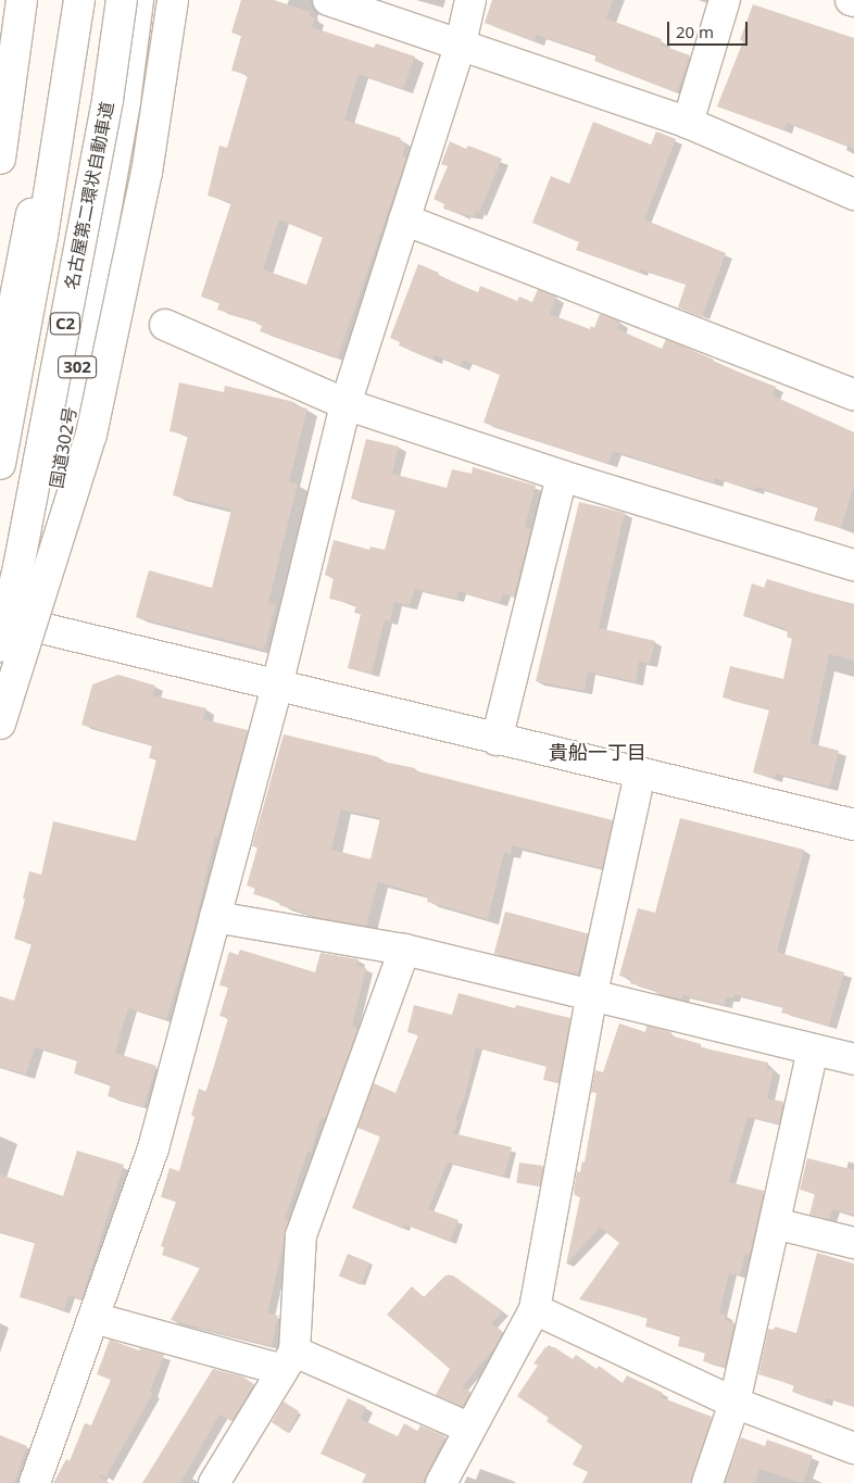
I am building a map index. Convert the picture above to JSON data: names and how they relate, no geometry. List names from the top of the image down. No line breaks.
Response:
{"streets":{"main road":["名古屋第二環状自動車道","C2","302","国道302号"]},"districts":["貴船一丁目"],"scale_bar":"20 m"}
